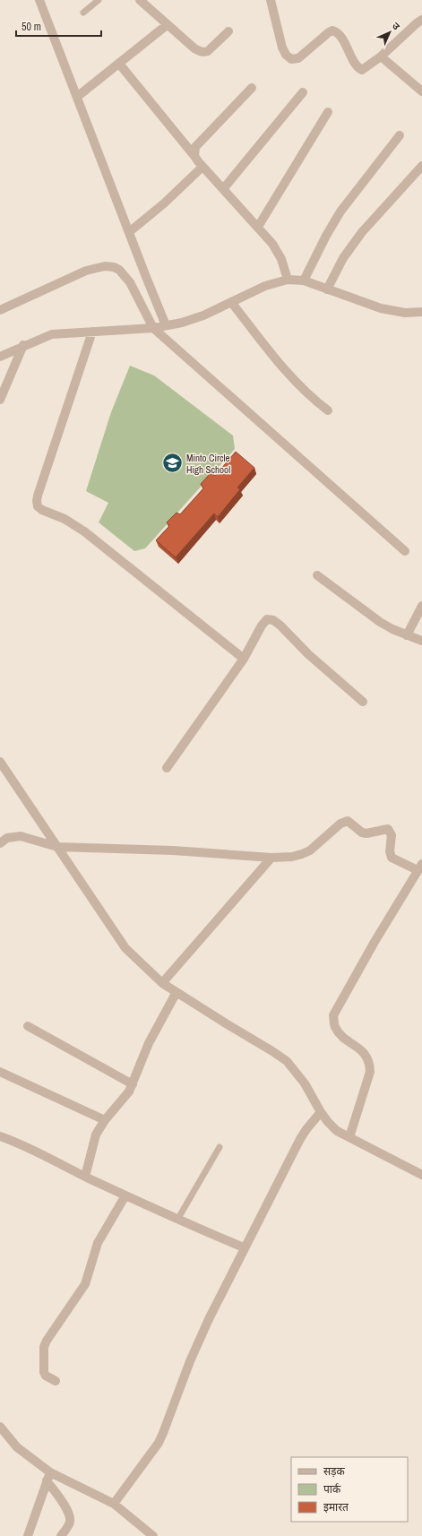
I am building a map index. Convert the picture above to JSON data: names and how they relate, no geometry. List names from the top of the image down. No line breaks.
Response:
{"places":{"school or university":["Minto Circle High School"]},"legend":["सड़क","पार्क","इमारत"],"scale_bar":"50 m","north":"top right"}
